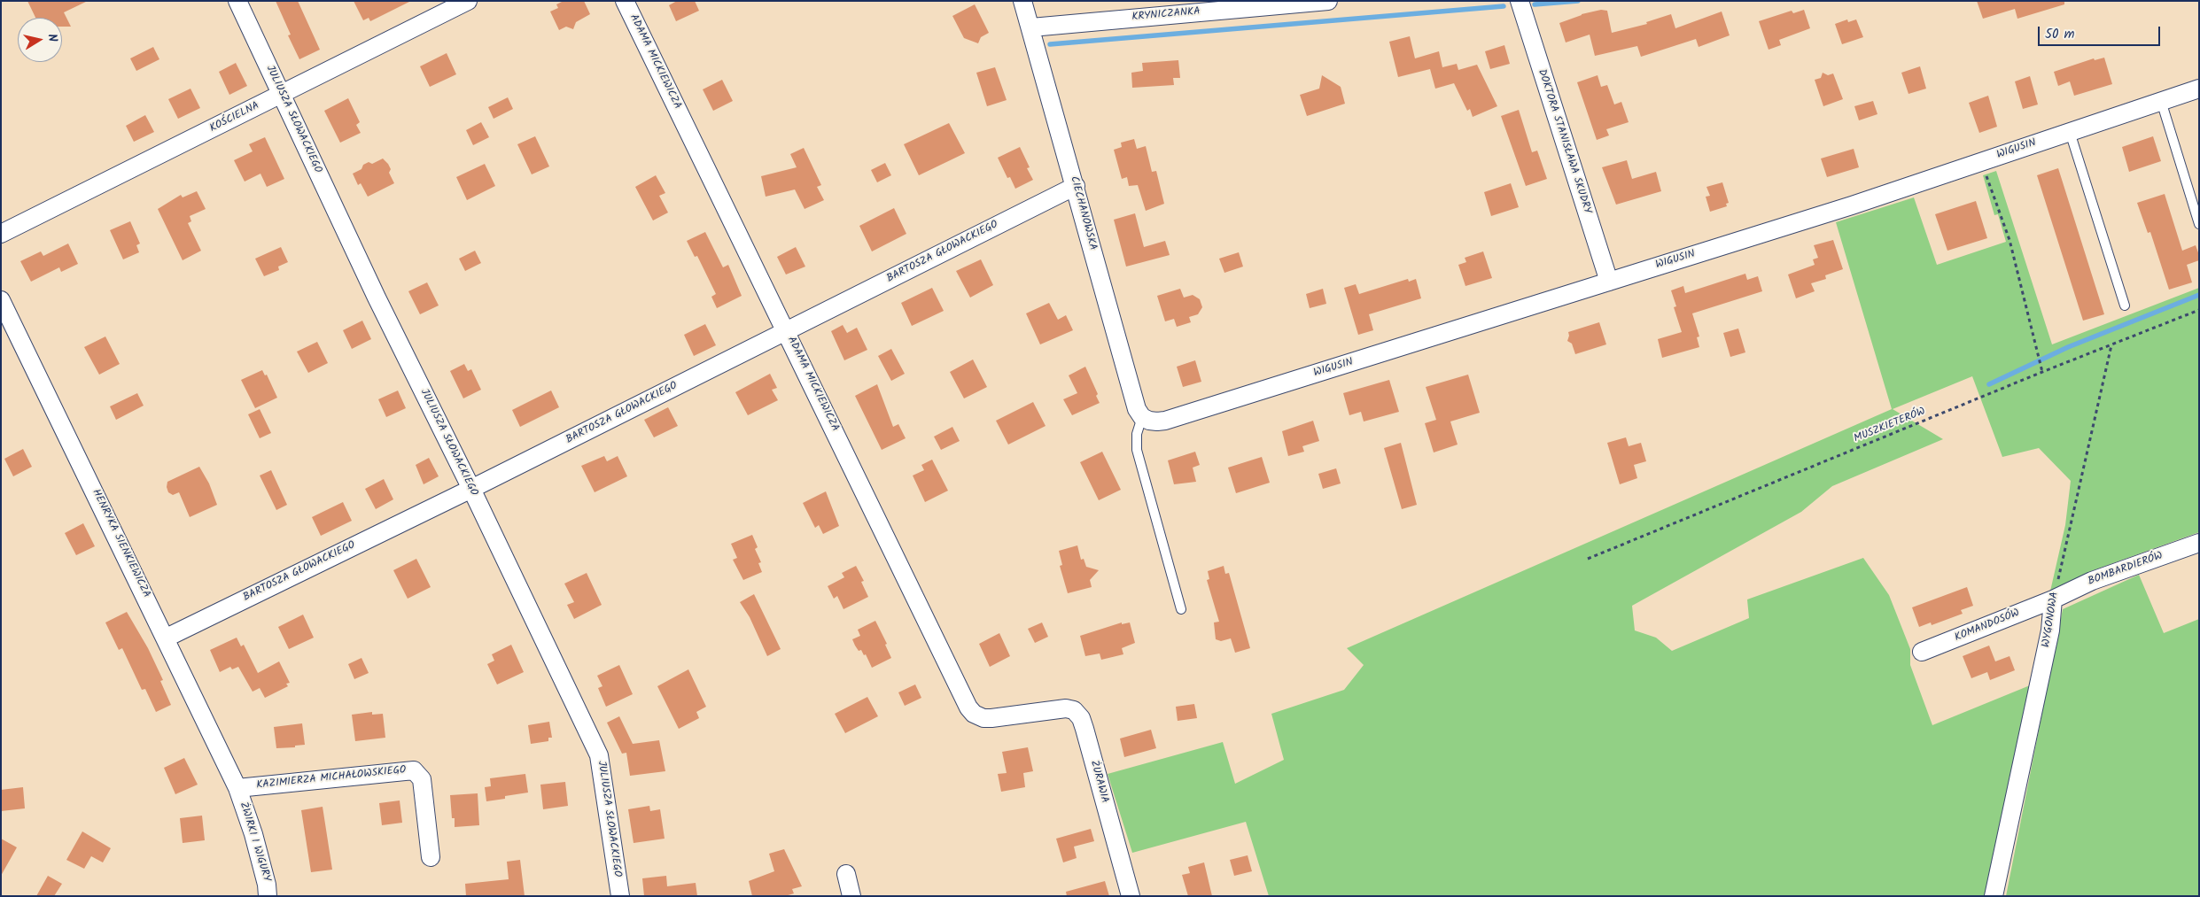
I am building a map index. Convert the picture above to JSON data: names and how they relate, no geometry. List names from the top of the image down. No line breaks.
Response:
{"streets":{"street":["KRYNICZANKA","ADAMA MICKIEWICZA","KOŚCIELNA","JULIUSZA SŁOWACKIEGO","DOKTORA STANISŁAWA SKUDRY","WIGUSIN","CIECHANOWSKA","BARTOSZA GŁOWACKIEGO","HENRYKA SIENKIEWICZA","BOMBARDIERÓW","WYGONOWA","KOMANDOSÓW","KAZIMIERZA MICHAŁOWSKIEGO","ŻURAWIA","ŻWIRKI I WIGURY"],"path":["MUSZKIETERÓW"]},"crossings":[["KRYNICZANKA","CIECHANOWSKA"],["ADAMA MICKIEWICZA","BARTOSZA GŁOWACKIEGO"],["ADAMA MICKIEWICZA","ŻURAWIA"],["KOŚCIELNA","JULIUSZA SŁOWACKIEGO"],["JULIUSZA SŁOWACKIEGO","BARTOSZA GŁOWACKIEGO"],["DOKTORA STANISŁAWA SKUDRY","WIGUSIN"],["WIGUSIN","CIECHANOWSKA"],["CIECHANOWSKA","BARTOSZA GŁOWACKIEGO"],["BARTOSZA GŁOWACKIEGO","HENRYKA SIENKIEWICZA"],["MUSZKIETERÓW","WYGONOWA"],["HENRYKA SIENKIEWICZA","KAZIMIERZA MICHAŁOWSKIEGO"],["HENRYKA SIENKIEWICZA","ŻWIRKI I WIGURY"],["BOMBARDIERÓW","WYGONOWA"],["BOMBARDIERÓW","KOMANDOSÓW"],["WYGONOWA","KOMANDOSÓW"],["KAZIMIERZA MICHAŁOWSKIEGO","ŻWIRKI I WIGURY"]],"scale_bar":"50 m","north":"right"}
